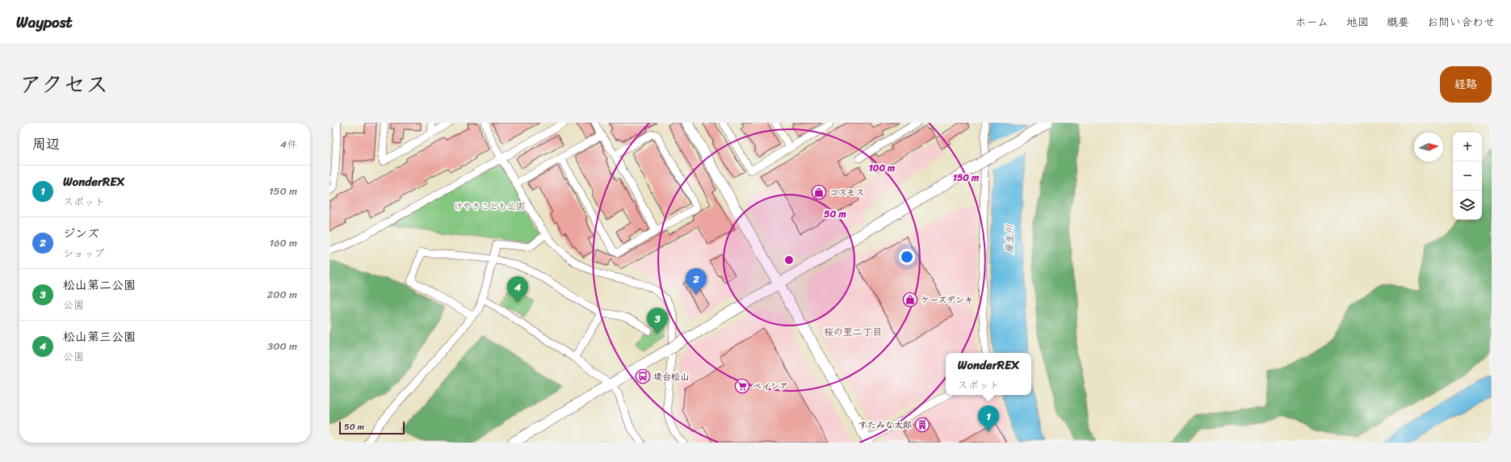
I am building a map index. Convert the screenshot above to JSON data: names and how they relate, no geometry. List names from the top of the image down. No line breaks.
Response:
{"districts":["桜の里二丁目"],"water":["座生川"],"parks":["けやきこども公園"],"places":{"shop":["コスモス","ケーズデンキ"],"bus stop":["堤台松山"],"supermarket":["ベイシア"],"building":["すたみな太郎"]},"scale_bar":"50 m","north":"right","page":{"header":"Waypost","nav":["ホーム","地図","概要","お問い合わせ"],"title":"アクセス","buttons":"経路","heading":["周辺","4件"],"map_buttons":["+","−"],"list":[{"mark":"1","name":"WonderREX","note":"スポット","value":"150 m"},{"mark":"2","name":"ジンズ","note":"ショップ","value":"160 m"},{"mark":"3","name":"松山第二公園","note":"公園","value":"200 m"},{"mark":"4","name":"松山第三公園","note":"公園","value":"300 m"}],"pins":["2","4","3","1"],"popup":["WonderREX","スポット"],"scale":"50 m"},"rings":["100 m","150 m","50 m"]}
